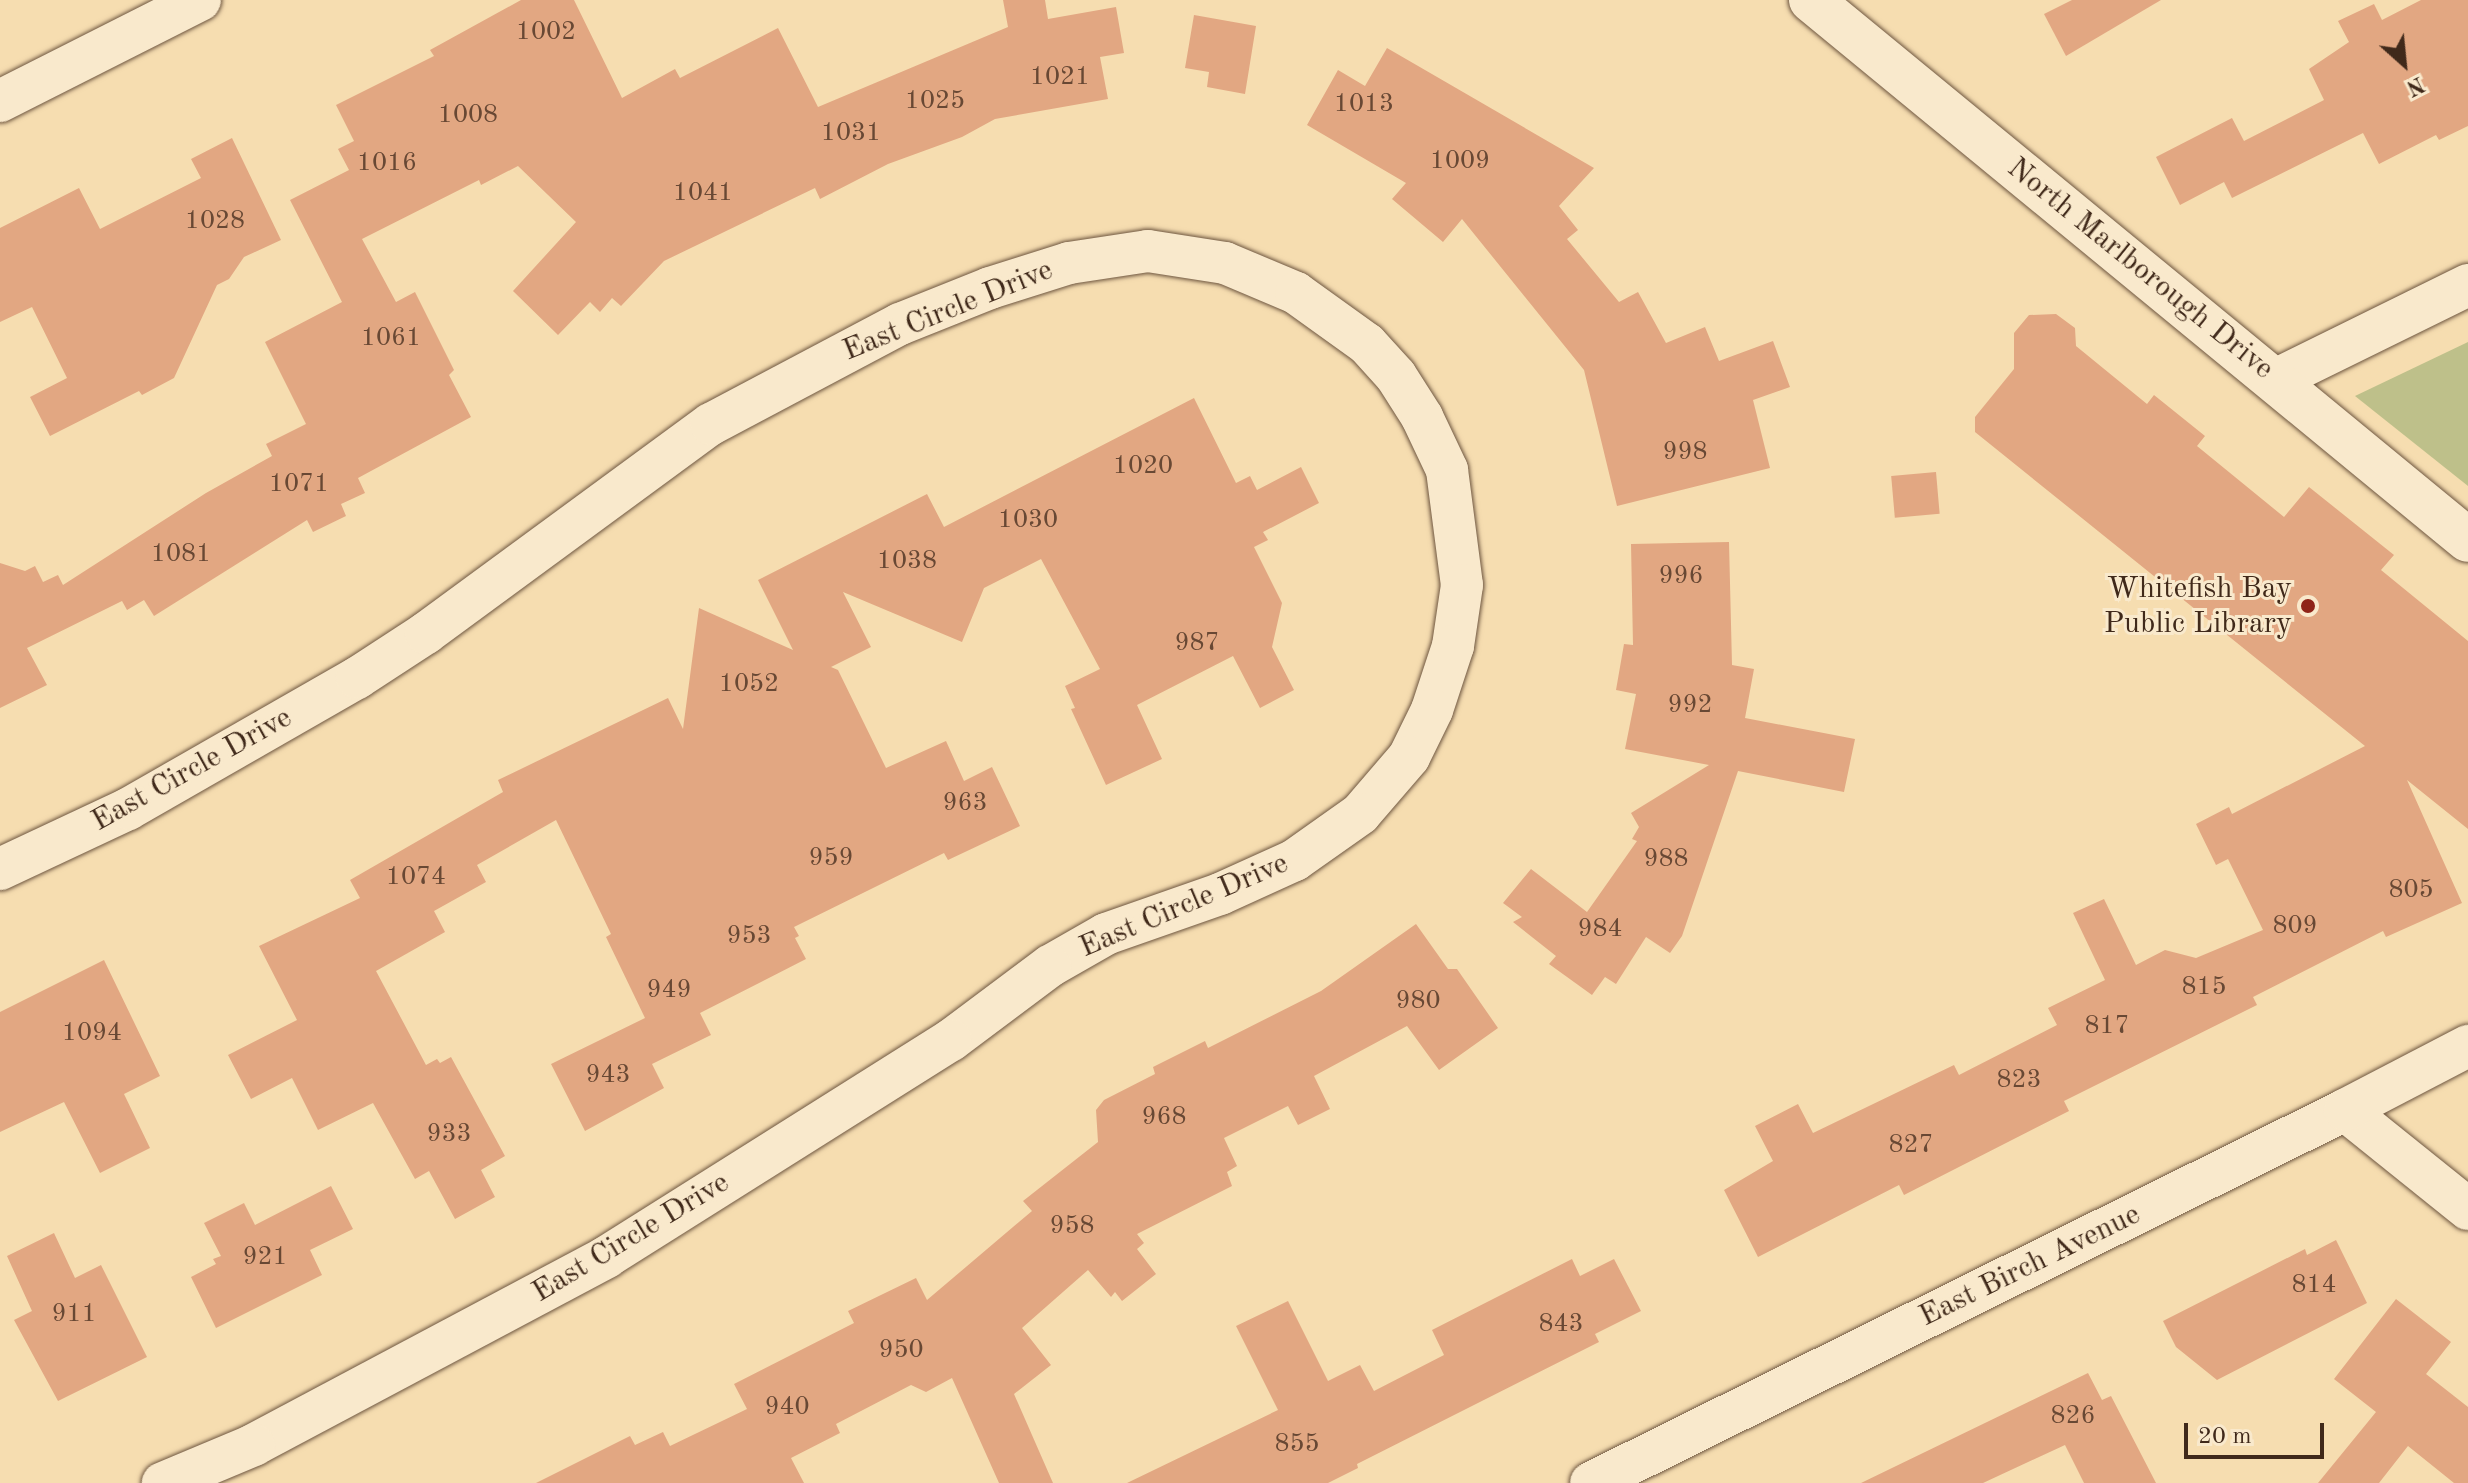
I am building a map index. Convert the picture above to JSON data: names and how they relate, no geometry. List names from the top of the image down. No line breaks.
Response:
{"streets":{"street":["North Marlborough Drive","East Circle Drive","East Birch Avenue"]},"places":["Whitefish Bay Public Library"],"house_numbers":["1002","1021","1025","1013","1008","1031","1009","1016","1041","1028","1061","998","1020","1071","1030","1081","1038","996","987","1052","992","963","959","988","1074","805","809","984","953","815","949","980","817","1094","943","823","968","933","827","958","921","814","911","843","950","940","826","855"],"scale_bar":"20 m","north":"bottom right"}
